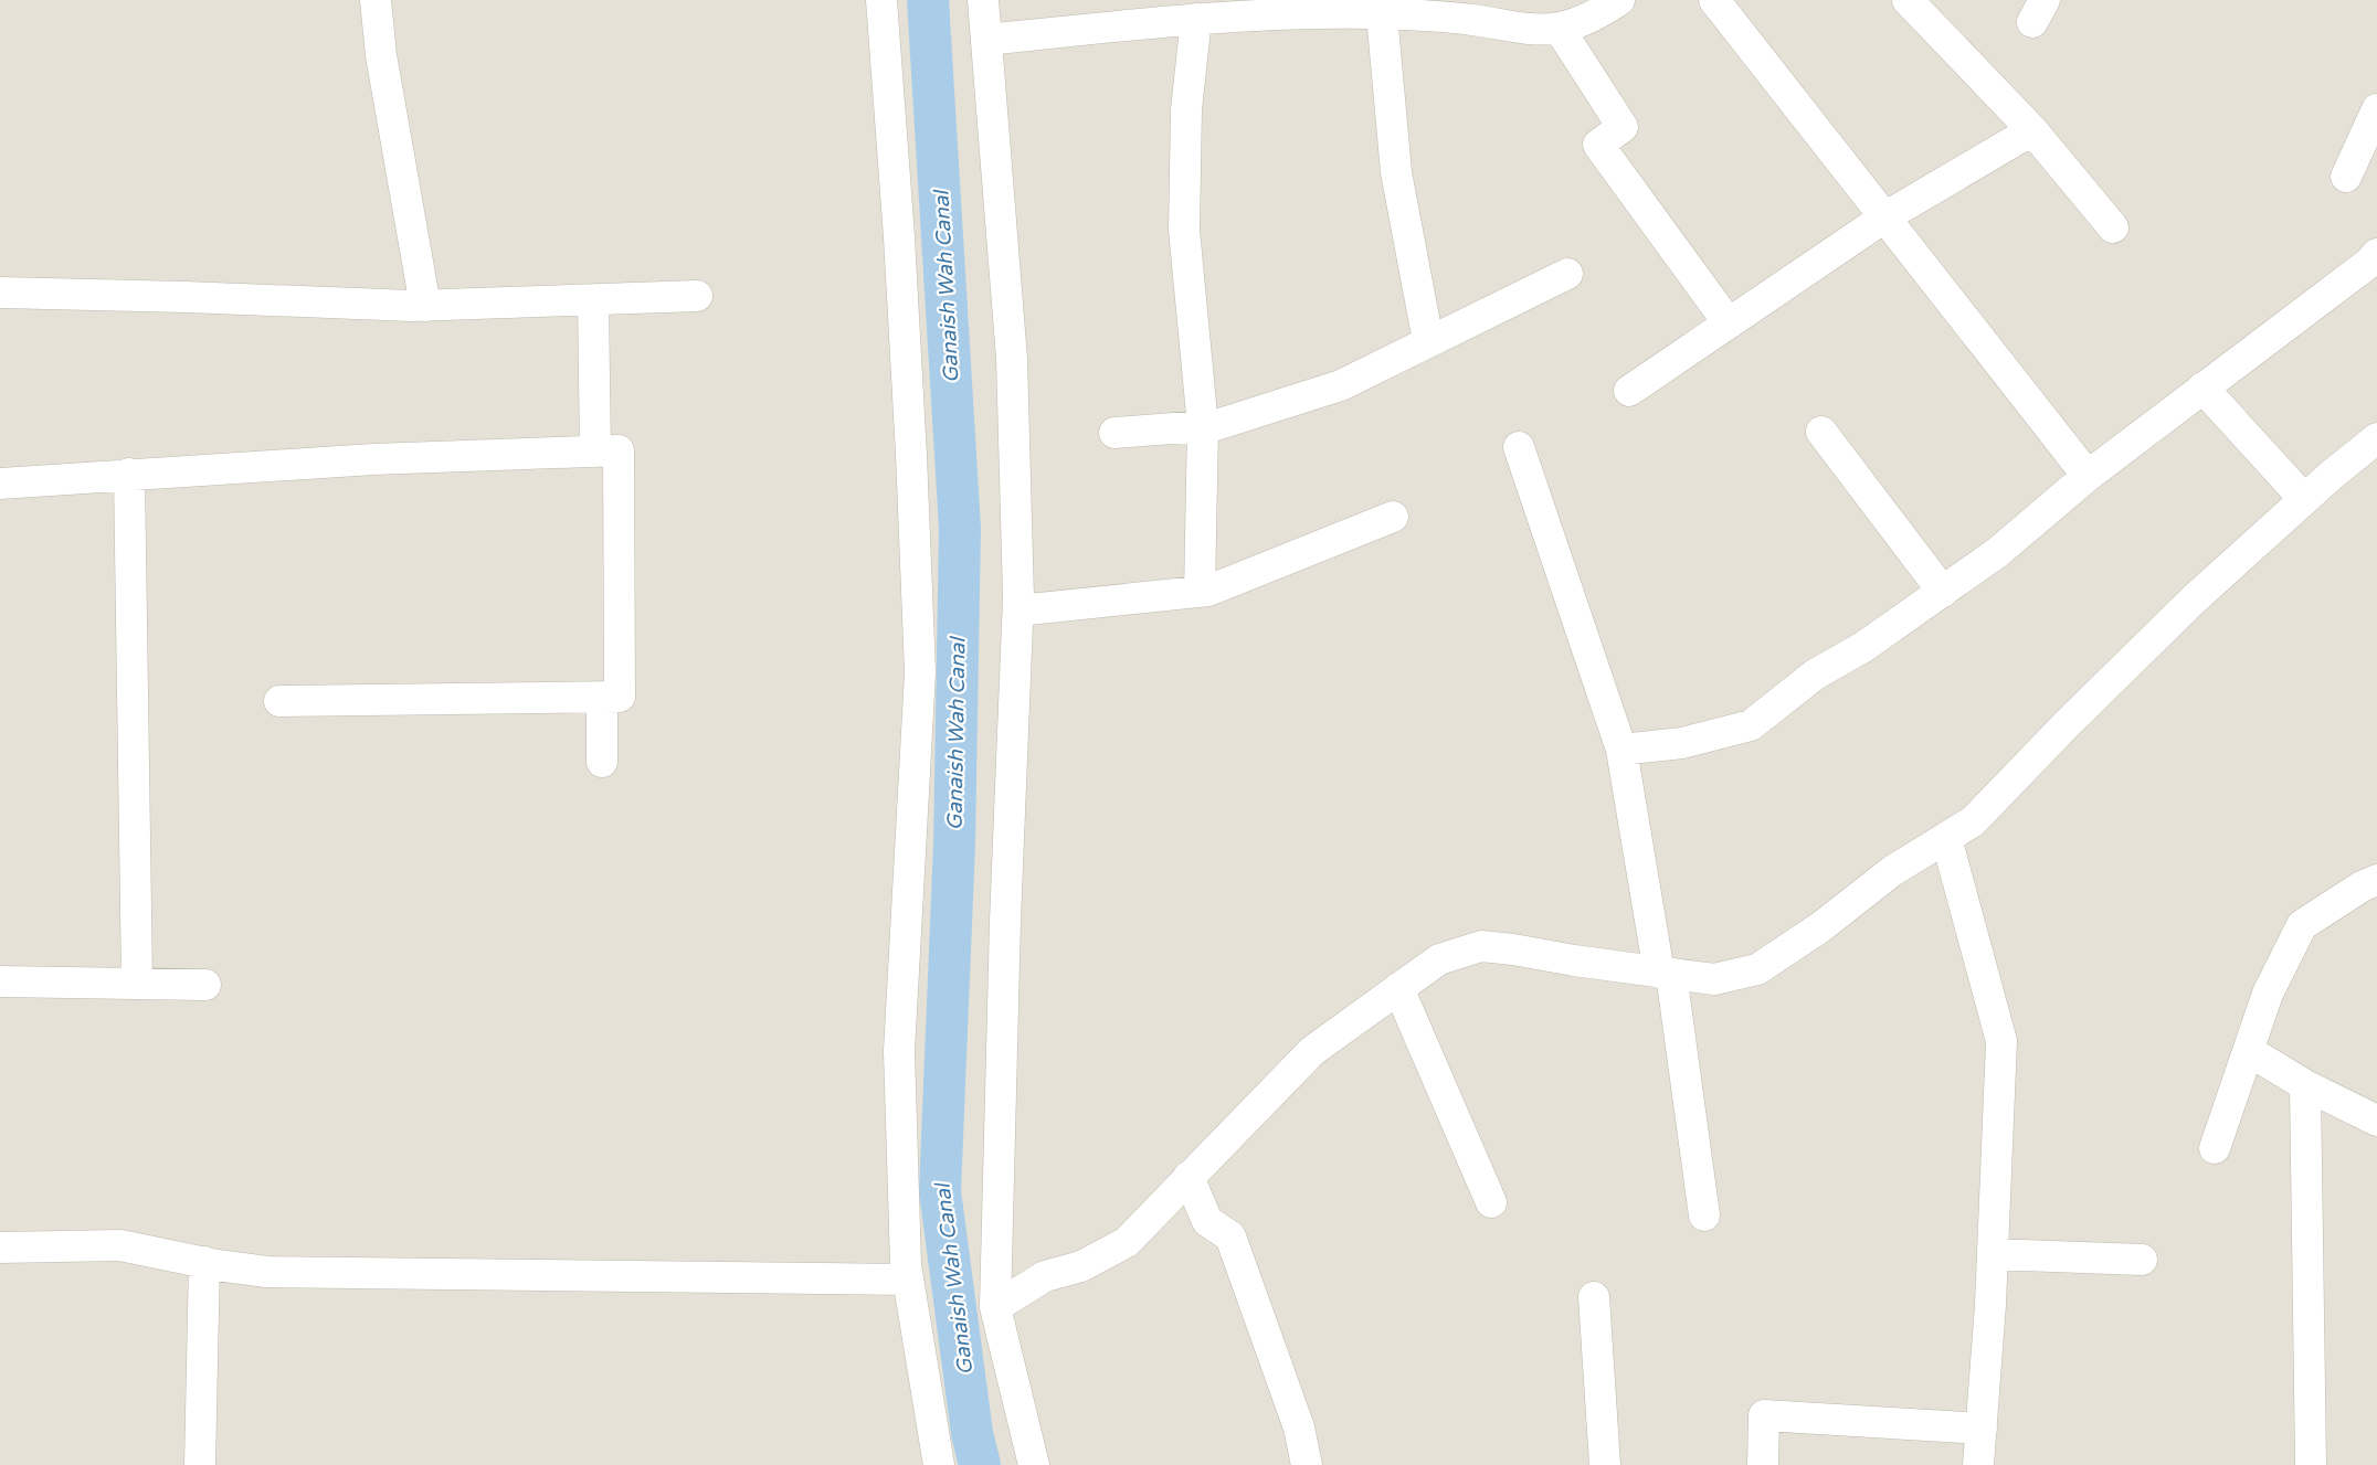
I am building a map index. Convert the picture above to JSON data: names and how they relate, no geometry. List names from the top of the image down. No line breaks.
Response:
{"water":["Ganaish Wah Canal"]}
